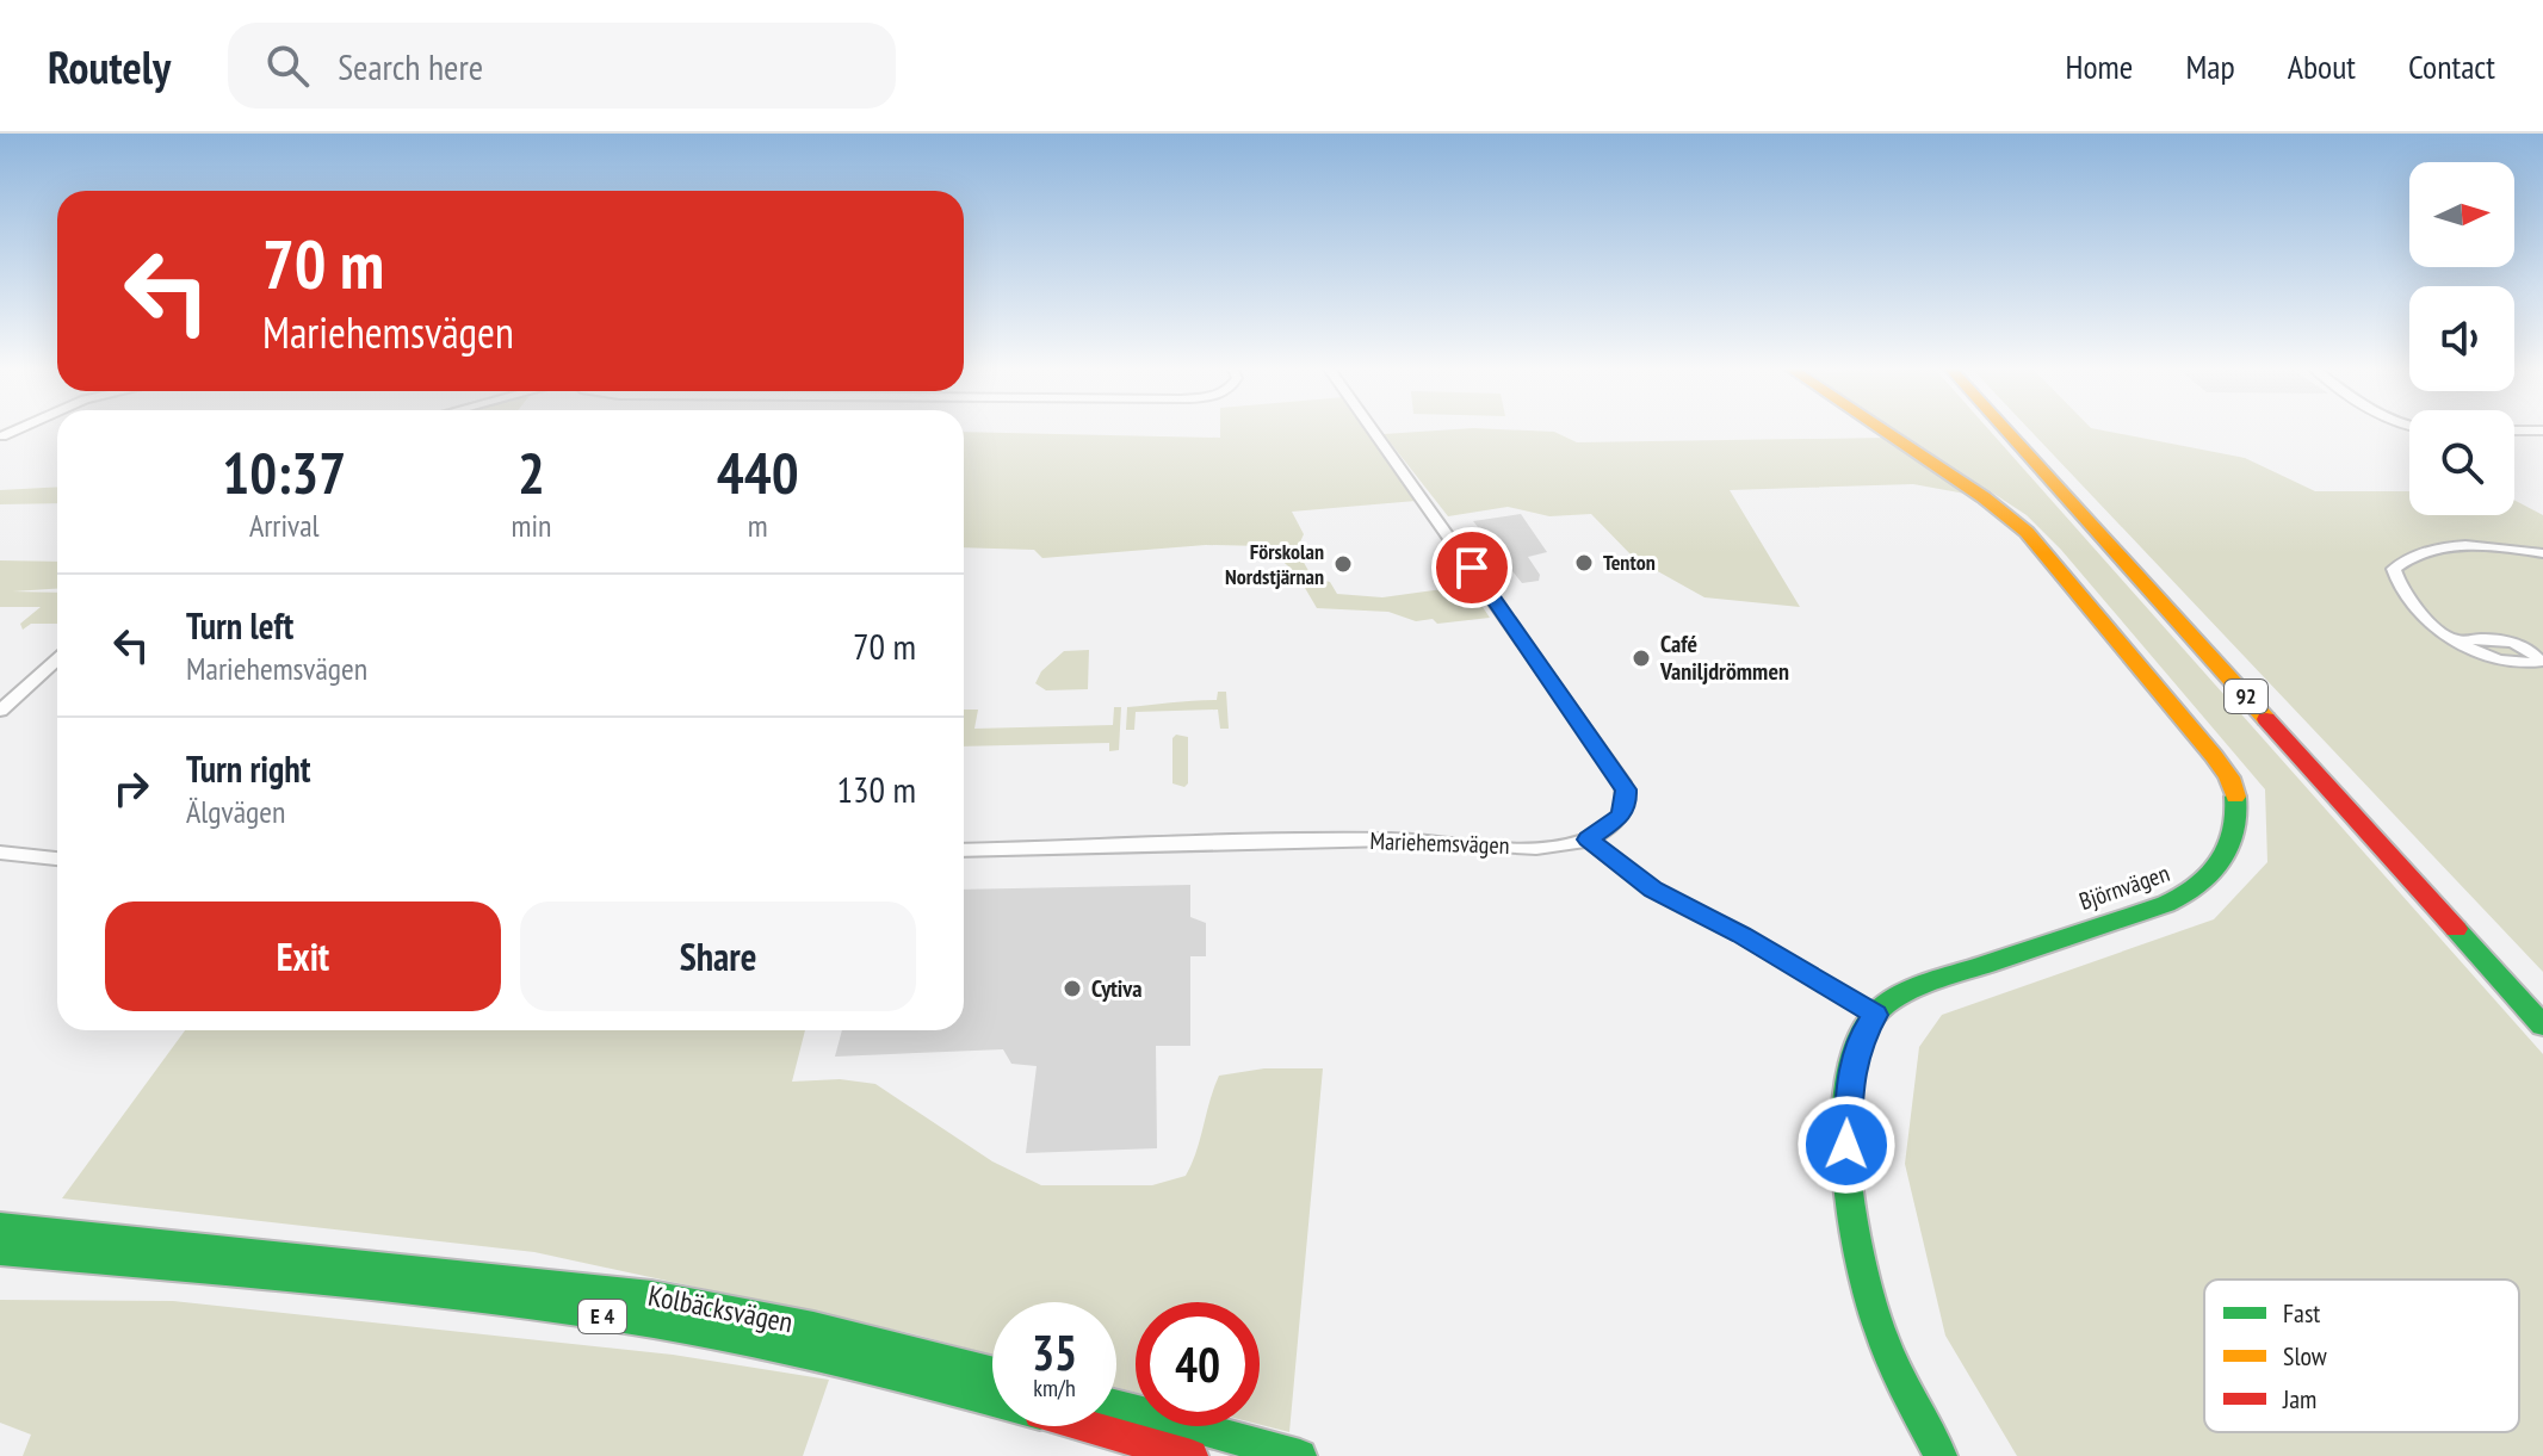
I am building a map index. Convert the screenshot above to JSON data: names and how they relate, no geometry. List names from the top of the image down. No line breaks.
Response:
{"streets":{"main road":["92","Björnvägen","Kolbäcksvägen","E 4"],"street":["Mariehemsvägen"]},"places":["Tenton","Förskolan Nordstjärnan","Café Vaniljdrömmen","Cytiva"],"legend":["Fast","Slow","Jam"],"north":"right","page":{"header":"Routely","search":"Search here","nav":["Home","Map","About","Contact"],"turn":["70 m","Mariehemsvägen"],"eta":["10:37","Arrival","2","min","440","m"],"list":[{"name":"Turn left","note":"Mariehemsvägen","value":"70 m"},{"name":"Turn right","note":"Älgvägen","value":"130 m"}],"buttons":["Exit","Share"],"speed":"35 km/h","limit":"40"}}
